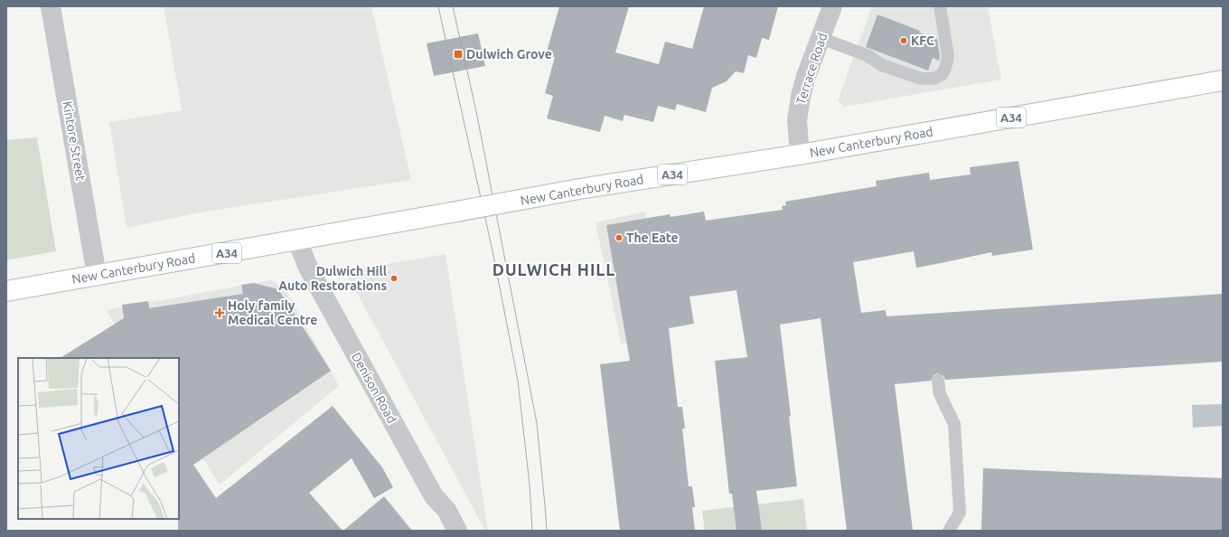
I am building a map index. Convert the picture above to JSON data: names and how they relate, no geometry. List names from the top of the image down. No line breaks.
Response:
{"streets":{"highway":["A34","New Canterbury Road"],"street":["Terrace Road","Kintore Street","Denison Road"]},"crossings":[["Terrace Road","New Canterbury Road"],["Kintore Street","New Canterbury Road"],["New Canterbury Road","Denison Road"]],"districts":["DULWICH HILL"],"places":{"other":["KFC","The Eate","Dulwich Hill Auto Restorations"],"transit":["Dulwich Grove"],"health":["Holy family Medical Centre"]}}
